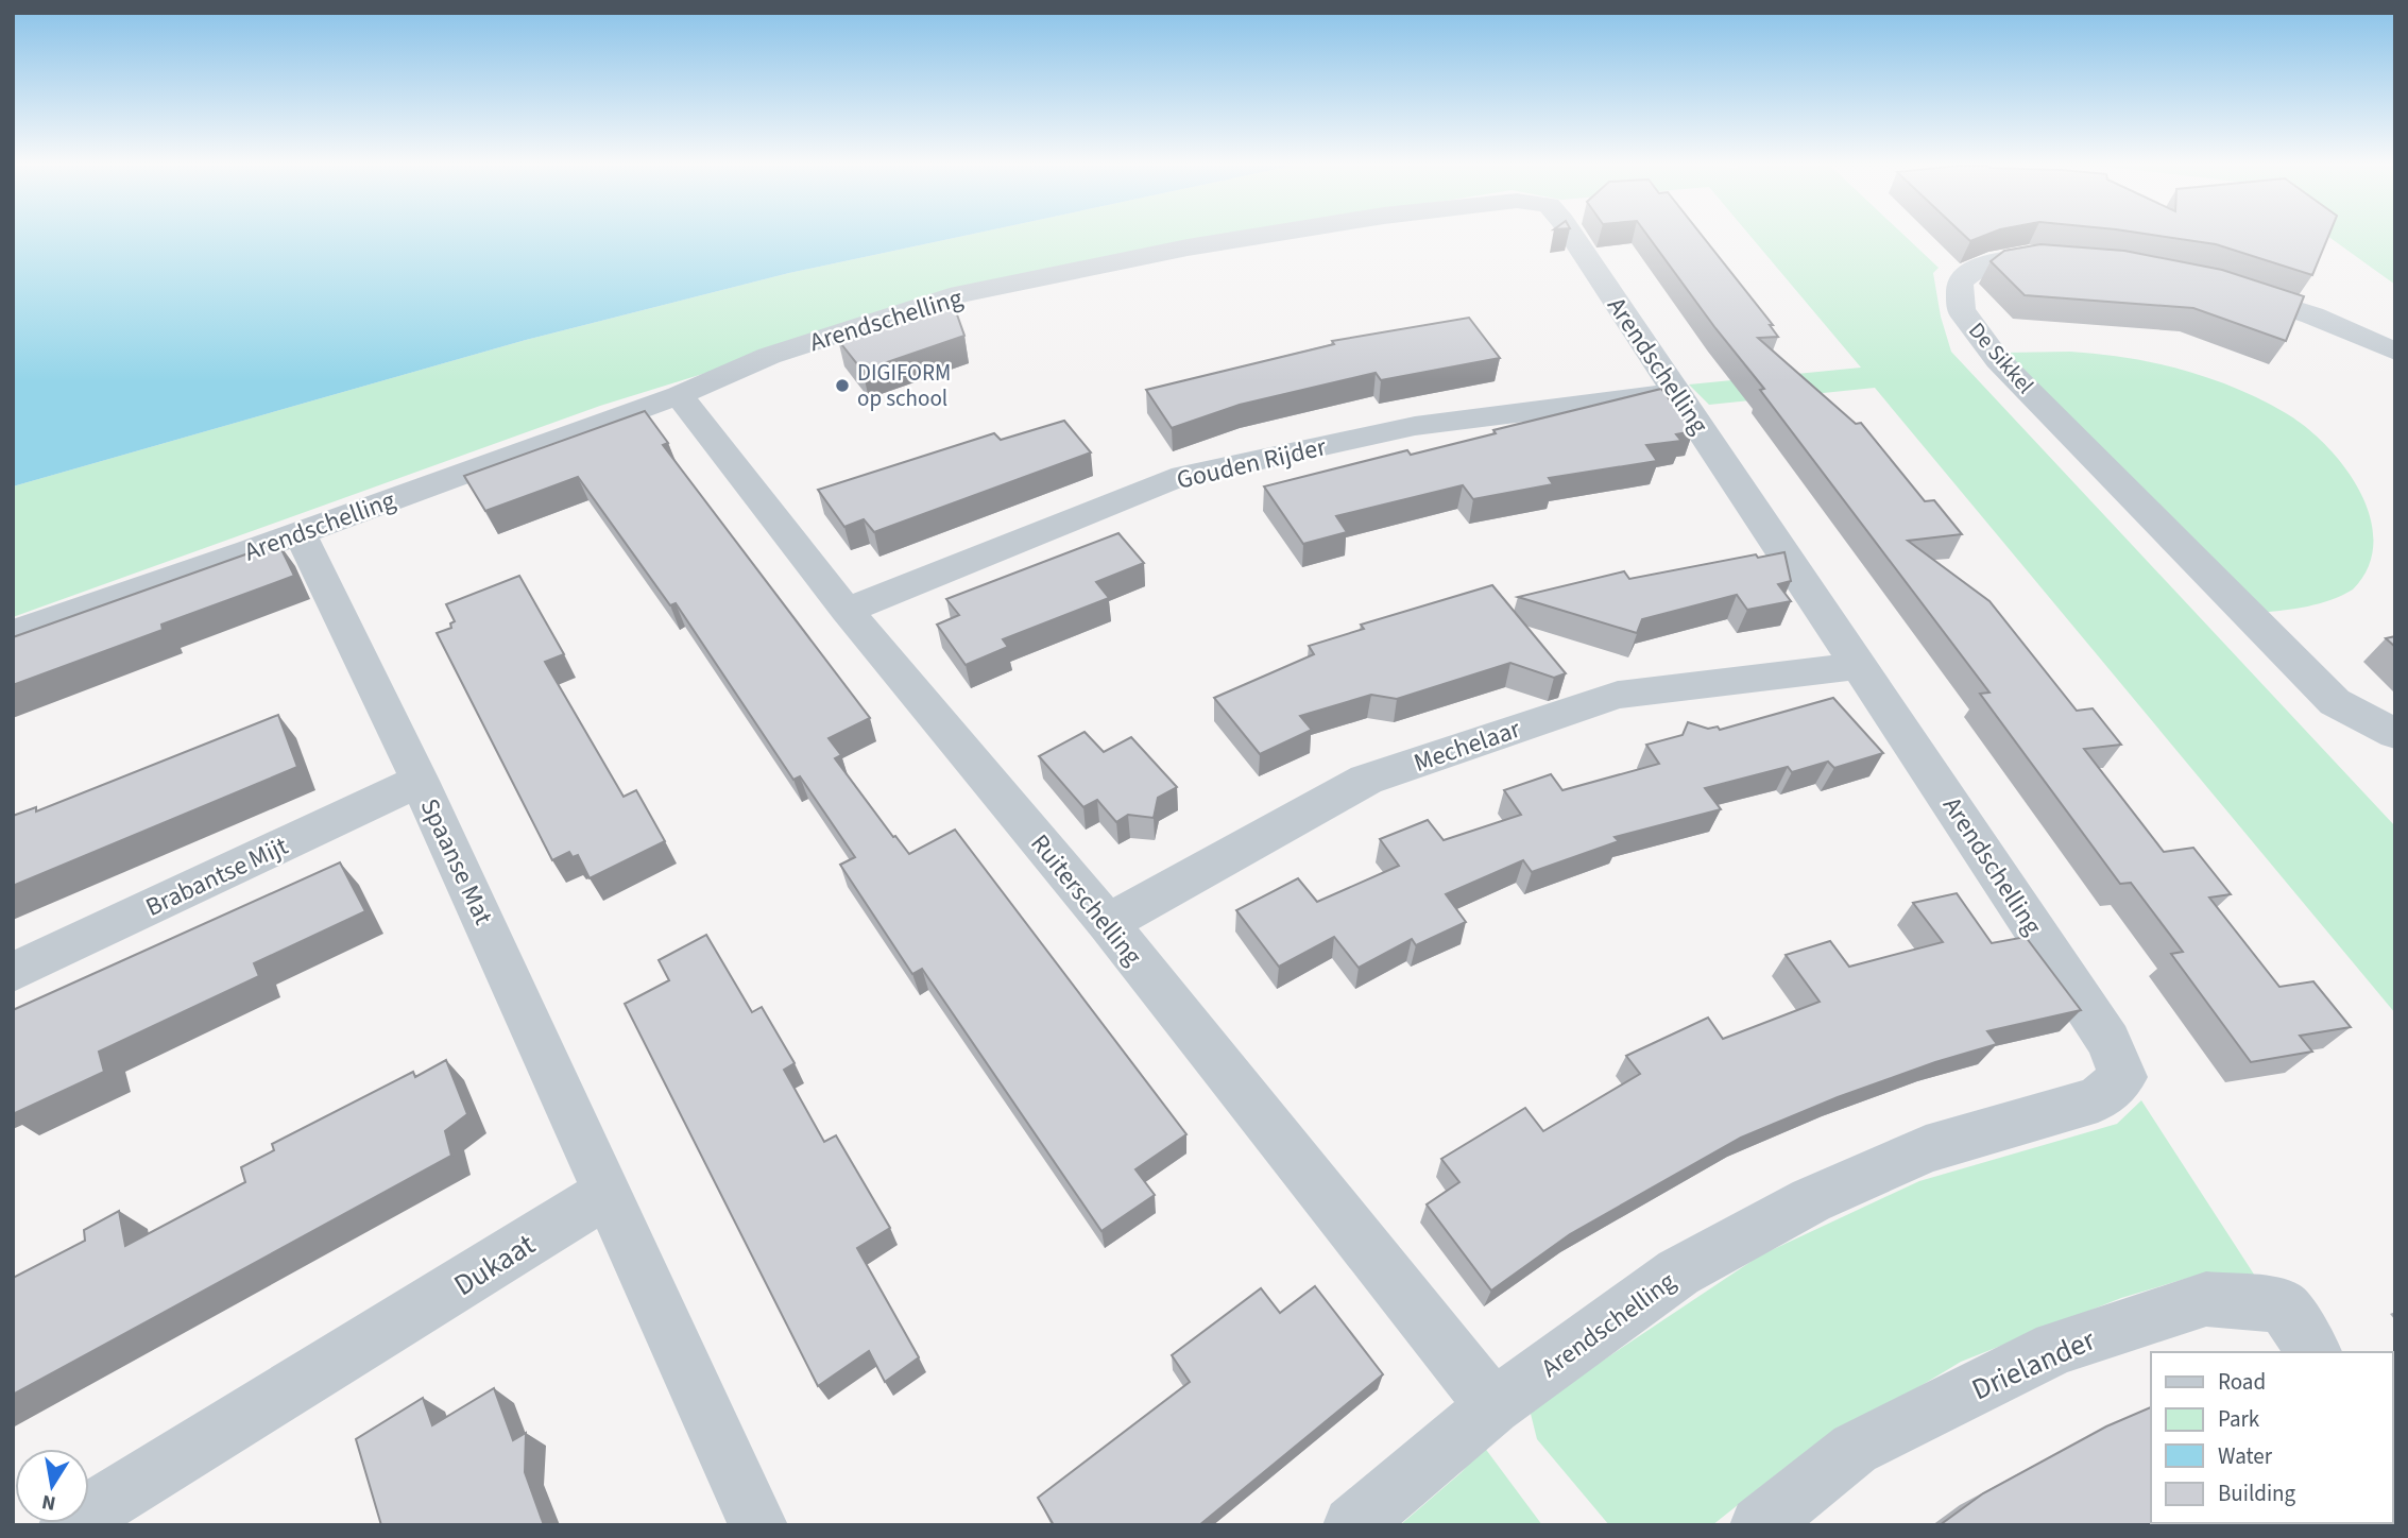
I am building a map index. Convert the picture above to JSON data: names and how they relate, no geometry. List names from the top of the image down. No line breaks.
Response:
{"streets":{"street":["Arendschelling","De Sikkel","Gouden Rijder","Mechelaar","Spaanse Mat","Brabantse Mijt","Ruiterschelling","Dukaat","Drielander"]},"crossings":[["Arendschelling","Gouden Rijder"],["Arendschelling","Mechelaar"],["Arendschelling","Spaanse Mat"],["Arendschelling","Ruiterschelling"],["Gouden Rijder","Ruiterschelling"],["Mechelaar","Ruiterschelling"],["Spaanse Mat","Brabantse Mijt"],["Spaanse Mat","Dukaat"]],"places":["DIGIFORM op school"],"legend":["Road","Park","Water","Building"],"north":"bottom"}
